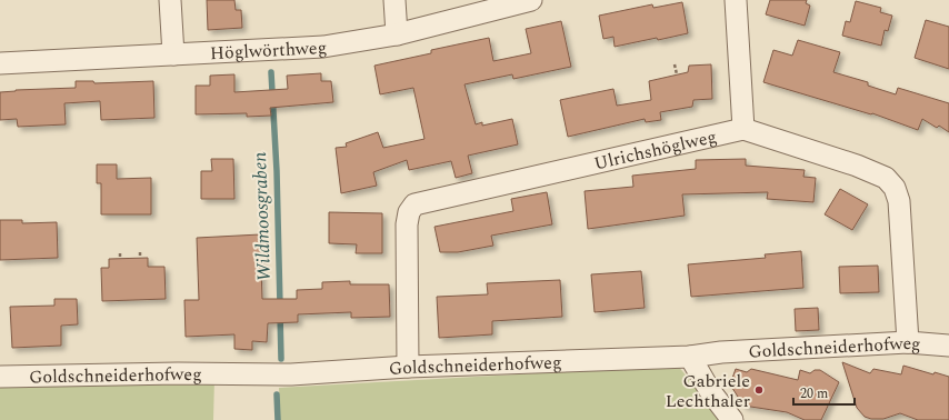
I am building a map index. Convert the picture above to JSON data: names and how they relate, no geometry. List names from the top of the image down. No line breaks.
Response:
{"streets":{"street":["Höglwörthweg","Ulrichshöglweg","Goldschneiderhofweg"]},"crossings":[["Ulrichshöglweg","Goldschneiderhofweg"]],"water":["Wildmoosgraben"],"places":["Gabriele Lechthaler"],"scale_bar":"20 m"}
